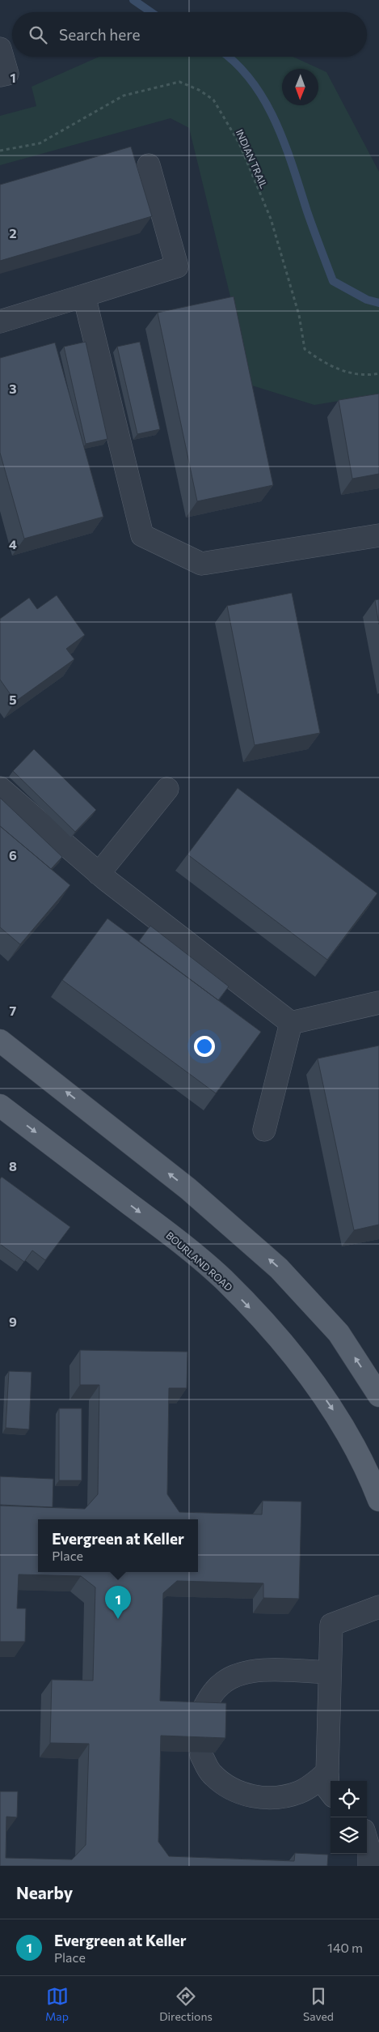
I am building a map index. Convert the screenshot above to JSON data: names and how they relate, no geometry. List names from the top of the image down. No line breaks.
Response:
{"streets":{"main road":["BOURLAND ROAD"],"path":["INDIAN TRAIL"]},"north":"bottom","page":{"search":"Search here","popup":["Evergreen at Keller","Place"],"pins":"1","heading":"Nearby","list":[{"mark":"1","name":"Evergreen at Keller","note":"Place","value":"140 m"}],"nav":["Map","Directions","Saved"]},"grid":{"rows":["1","2","3","4","5","6","7","8","9"]}}
